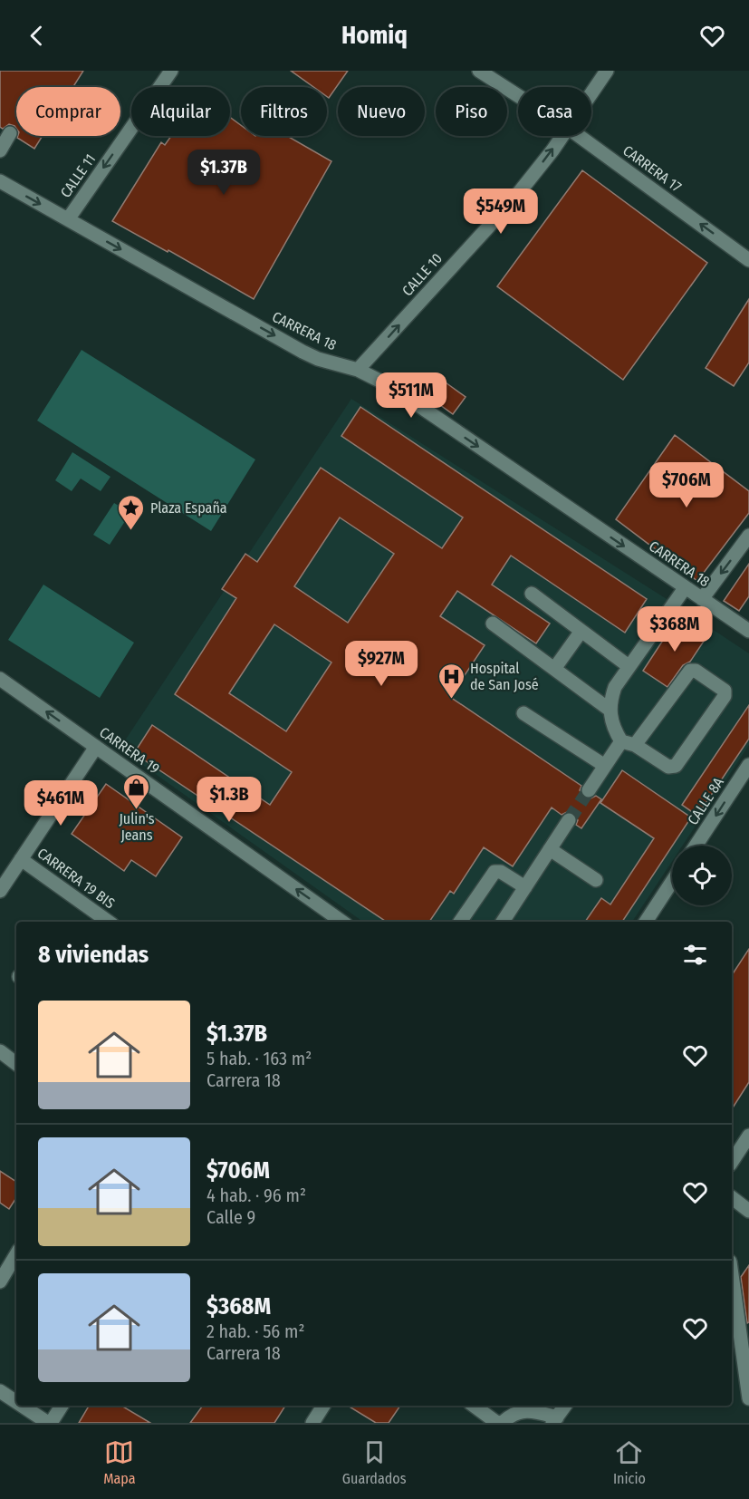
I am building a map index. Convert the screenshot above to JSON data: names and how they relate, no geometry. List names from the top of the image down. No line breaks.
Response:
{"streets":{"street":["CARRERA 17","CALLE 11","CALLE 10","CARRERA 18","CARRERA 19","CALLE 8A","CARRERA 19 BIS"]},"crossings":[["CALLE 11","CARRERA 18"],["CALLE 10","CARRERA 18"]],"one_way":["CARRERA 17","CALLE 11","CALLE 10","CARRERA 18","CARRERA 19"],"places":{"place":["Plaza España"],"hospital":["Hospital de San José"],"shop":["Julin's Jeans"]},"page":{"header":"Homiq","chip":["Comprar","Alquilar","Filtros","Nuevo","Piso","Casa"],"price":["$1.37B","$549M","$511M","$706M","$368M","$927M","$1.3B","$461M"],"heading":"8 viviendas","list":[{"name":"$1.37B","note":"5 hab. · 163 m² · Carrera 18"},{"name":"$706M","note":"4 hab. · 96 m² · Calle 9"},{"name":"$368M","note":"2 hab. · 56 m² · Carrera 18"}],"tabs":["Mapa","Guardados","Inicio"]}}
